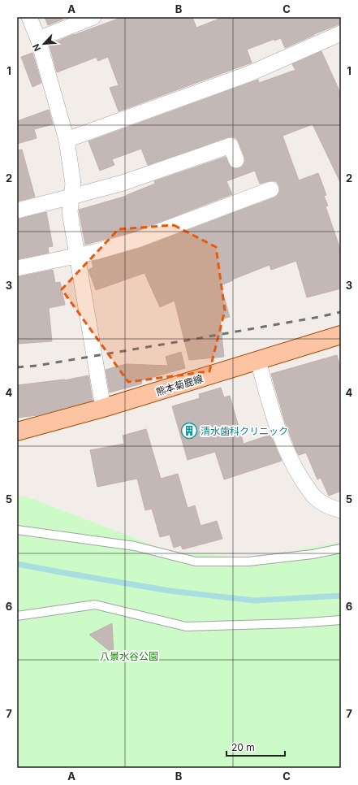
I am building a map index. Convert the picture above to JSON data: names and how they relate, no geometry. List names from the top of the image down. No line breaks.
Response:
{"streets":{"main road":["熊本菊鹿線"]},"parks":["八景水谷公園"],"places":{"building":["清水歯科クリニック"]},"scale_bar":"20 m","north":"bottom left","grid":{"columns":["A","B","C"],"rows":["1","2","3","4","5","6","7"]}}
